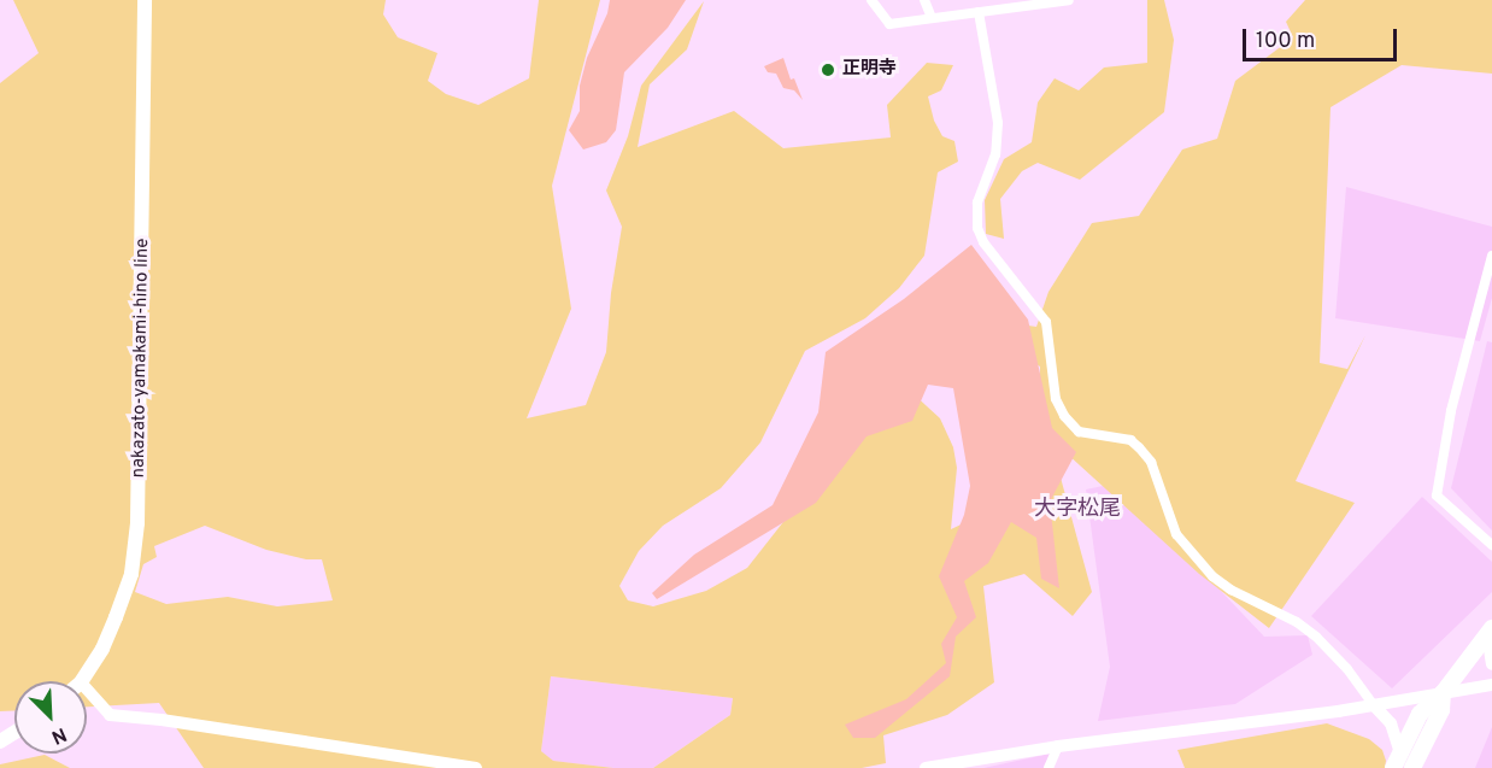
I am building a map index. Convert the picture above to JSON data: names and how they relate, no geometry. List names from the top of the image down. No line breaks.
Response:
{"streets":{"main road":["nakazato-yamakami-hino line"]},"districts":["大字松尾"],"places":["正明寺"],"scale_bar":"100 m","north":"bottom right"}
